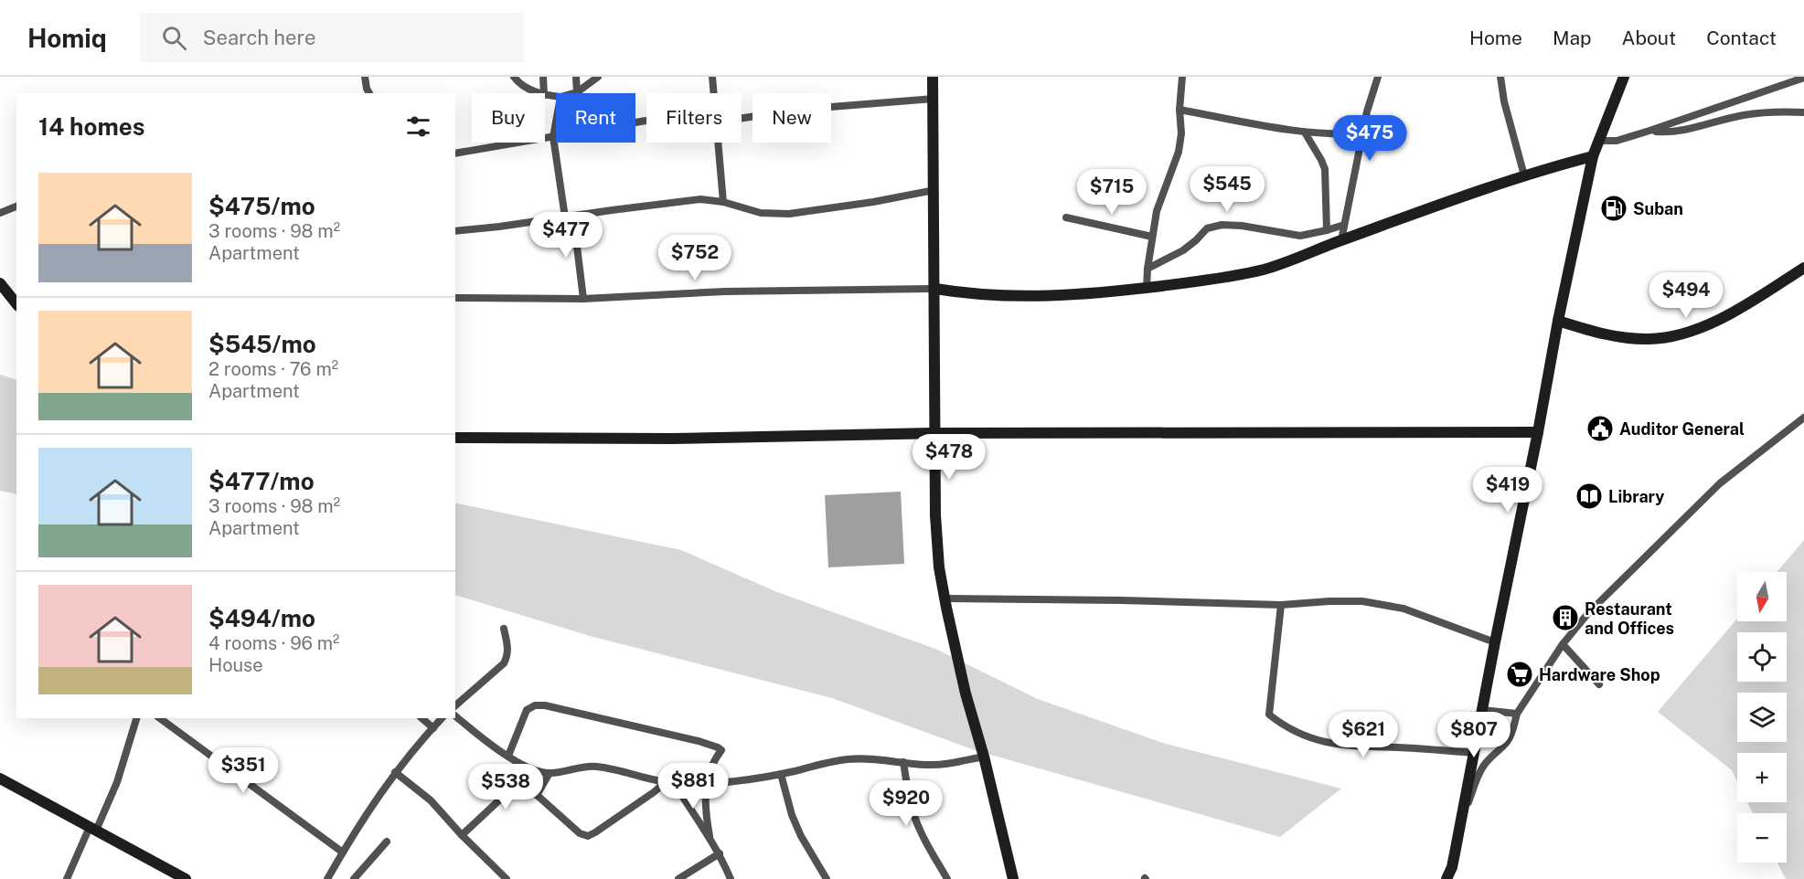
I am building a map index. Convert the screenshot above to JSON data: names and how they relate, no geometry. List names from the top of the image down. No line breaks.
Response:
{"places":{"fuel station":["Suban"],"public building":["Auditor General"],"library":["Library"],"building":["Restaurant and Offices"],"supermarket":["Hardware Shop"]},"north":"bottom","page":{"header":"Homiq","search":"Search here","nav":["Home","Map","About","Contact"],"chip":["Buy","Rent","Filters","New"],"heading":"14 homes","price":["$475","$545","$715","$477","$752","$494","$478","$419","$621","$807","$351","$881","$538","$920"],"list":[{"name":"$475/mo","note":"3 rooms · 98 m² · Apartment"},{"name":"$545/mo","note":"2 rooms · 76 m² · Apartment"},{"name":"$477/mo","note":"3 rooms · 98 m² · Apartment"},{"name":"$494/mo","note":"4 rooms · 96 m² · House"}],"map_buttons":["+","−"]}}
